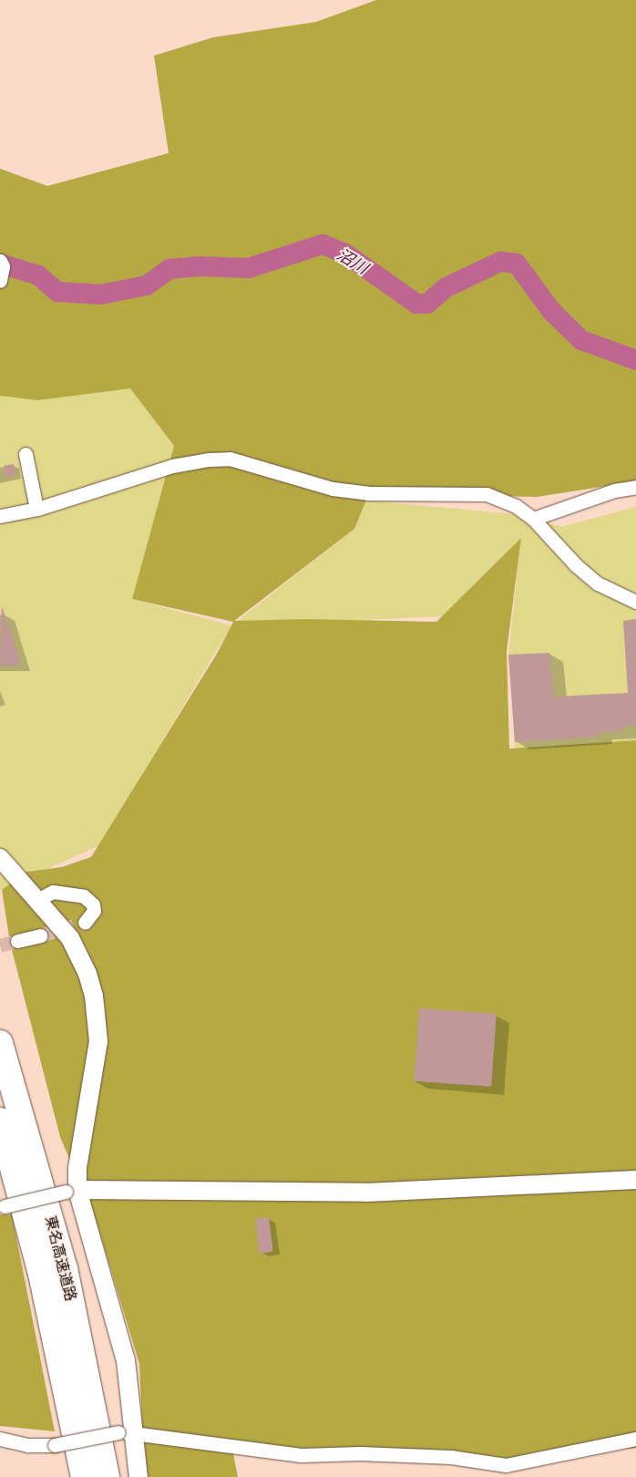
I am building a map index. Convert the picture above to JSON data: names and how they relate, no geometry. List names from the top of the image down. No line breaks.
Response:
{"streets":{"highway":["東名高速道路"]},"water":["沼川"]}
